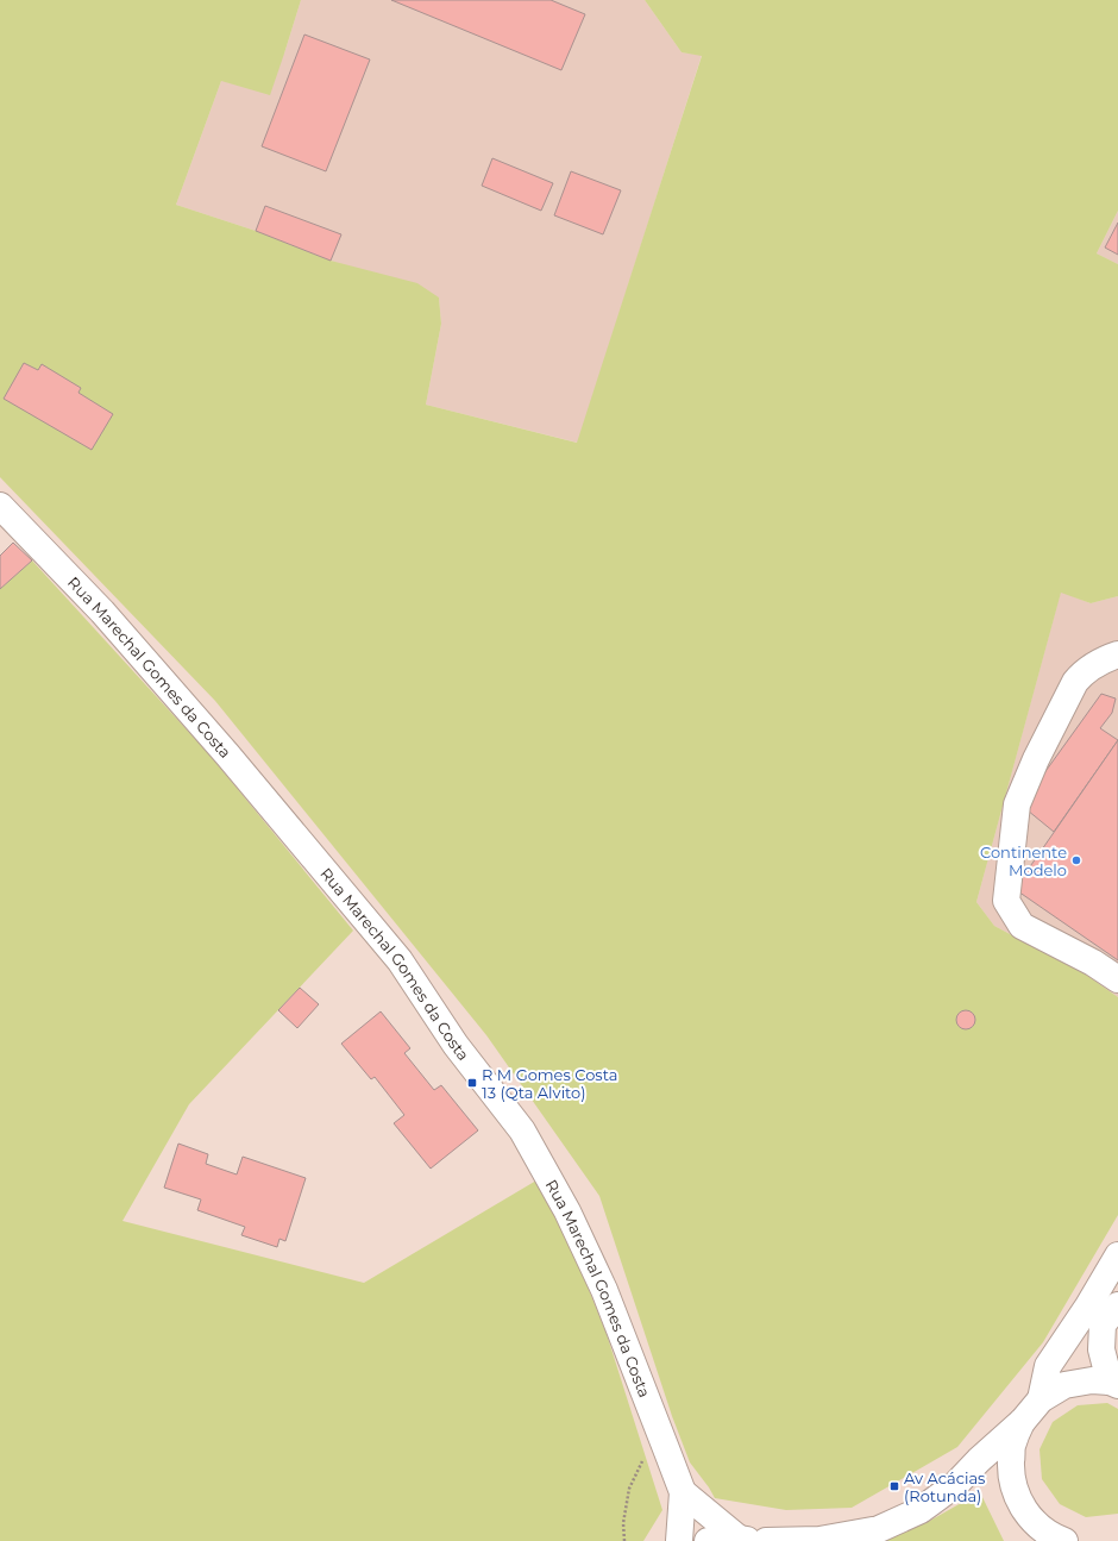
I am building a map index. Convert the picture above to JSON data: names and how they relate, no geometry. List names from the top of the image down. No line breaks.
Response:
{"streets":{"main road":["Rua Marechal Gomes da Costa"]},"places":{"other":["Continente Modelo"],"transit":["R M Gomes Costa 13 (Qta Alvito)","Av Acácias (Rotunda)"]}}
